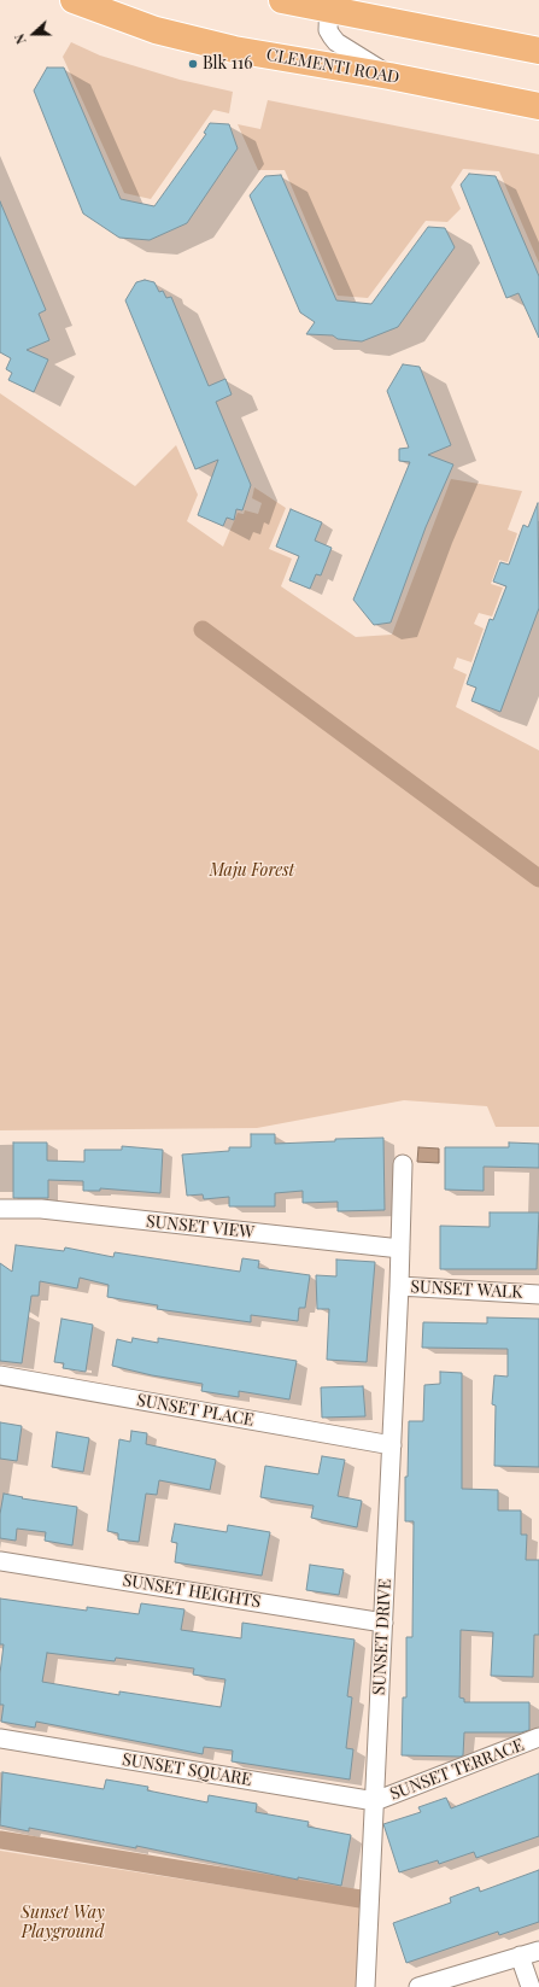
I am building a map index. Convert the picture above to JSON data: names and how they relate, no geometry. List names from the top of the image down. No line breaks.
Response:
{"streets":{"main road":["CLEMENTI ROAD"],"street":["SUNSET VIEW","SUNSET WALK","SUNSET PLACE","SUNSET HEIGHTS","SUNSET DRIVE","SUNSET SQUARE","SUNSET TERRACE"]},"crossings":[["SUNSET VIEW","SUNSET WALK"],["SUNSET WALK","SUNSET DRIVE"],["SUNSET PLACE","SUNSET DRIVE"],["SUNSET HEIGHTS","SUNSET DRIVE"],["SUNSET DRIVE","SUNSET SQUARE"],["SUNSET DRIVE","SUNSET TERRACE"],["SUNSET SQUARE","SUNSET TERRACE"]],"parks":["Maju Forest","Sunset Way Playground"],"places":["Blk 116"],"north":"left"}
